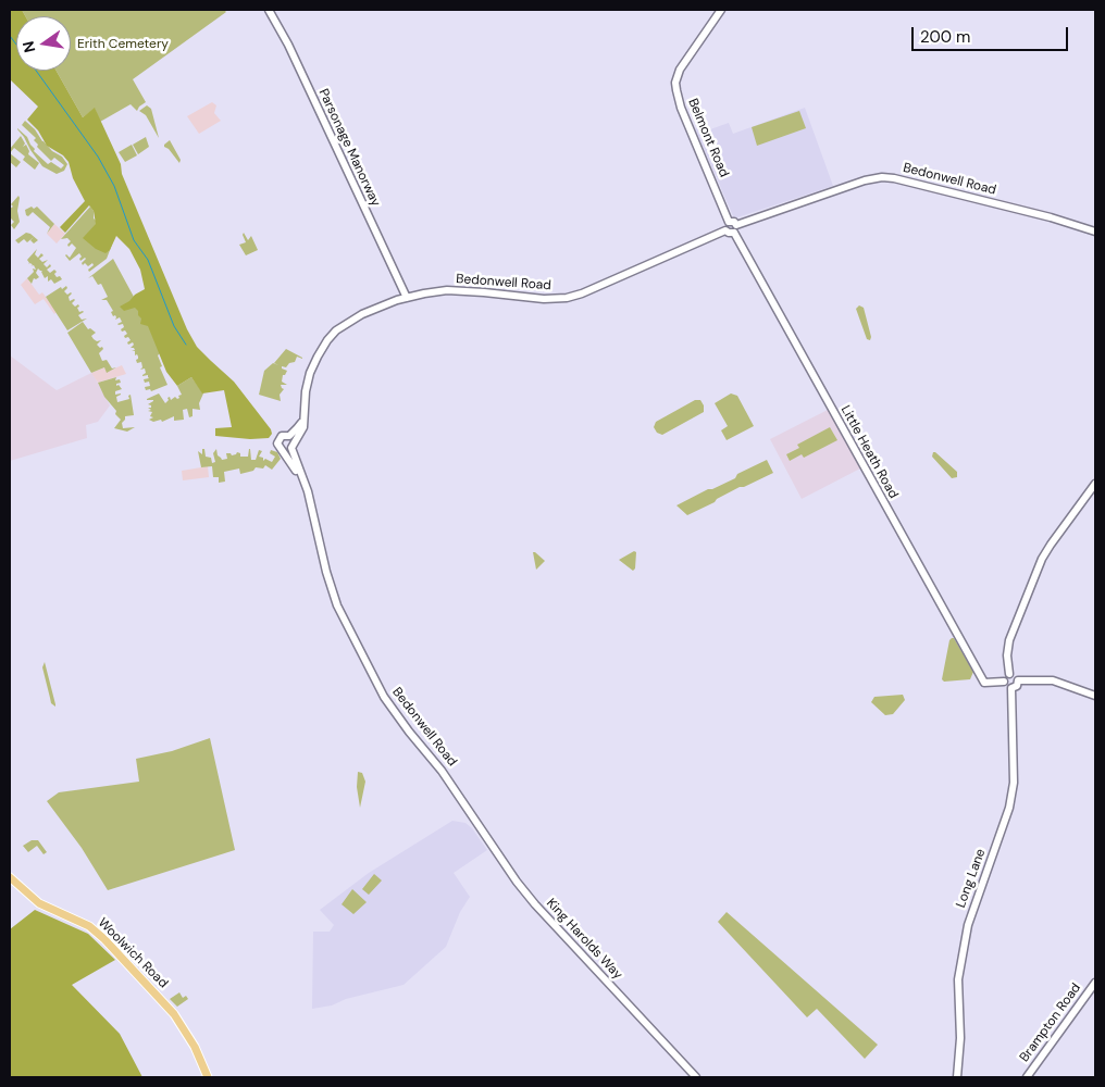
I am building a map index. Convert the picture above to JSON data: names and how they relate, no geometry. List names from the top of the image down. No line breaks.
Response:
{"streets":{"main road":["Woolwich Road"],"street":["Belmont Road","Parsonage Manorway","Bedonwell Road","Little Heath Road","Long Lane","King Harolds Way","Brampton Road"]},"crossings":[["Belmont Road","Bedonwell Road"],["Belmont Road","Little Heath Road"],["Parsonage Manorway","Bedonwell Road"],["Bedonwell Road","Little Heath Road"],["Bedonwell Road","King Harolds Way"],["Little Heath Road","Long Lane"]],"parks":["Erith Cemetery"],"scale_bar":"200 m","north":"left"}
